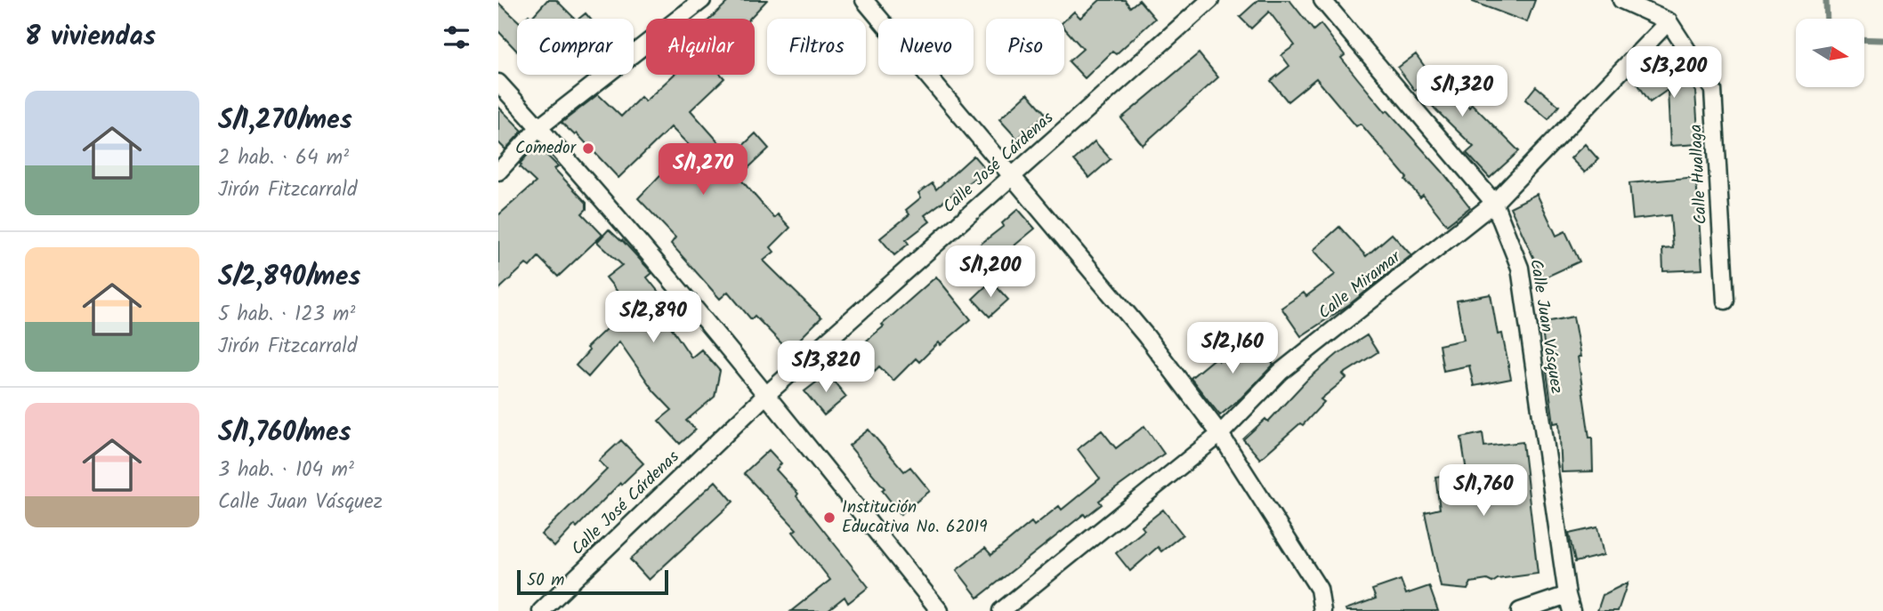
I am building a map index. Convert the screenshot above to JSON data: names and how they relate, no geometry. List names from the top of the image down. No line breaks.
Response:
{"streets":{"street":["Calle José Cárdenas","Calle Huallaga","Calle Miramar","Calle Juan Vásquez"]},"crossings":[["Calle Huallaga","Calle Miramar"],["Calle Miramar","Calle Juan Vásquez"]],"places":["Comedor","Institución Educativa No. 62019"],"scale_bar":"50 m","north":"right","page":{"heading":"8 viviendas","chip":["Comprar","Alquilar","Filtros","Nuevo","Piso"],"price":["S/3,200","S/1,320","S/1,270","S/1,200","S/2,890","S/2,160","S/3,820","S/1,760"],"list":[{"name":"S/1,270/mes","note":"2 hab. · 64 m² · Jirón Fitzcarrald"},{"name":"S/2,890/mes","note":"5 hab. · 123 m² · Jirón Fitzcarrald"},{"name":"S/1,760/mes","note":"3 hab. · 104 m² · Calle Juan Vásquez"}],"scale":"50 m"}}
